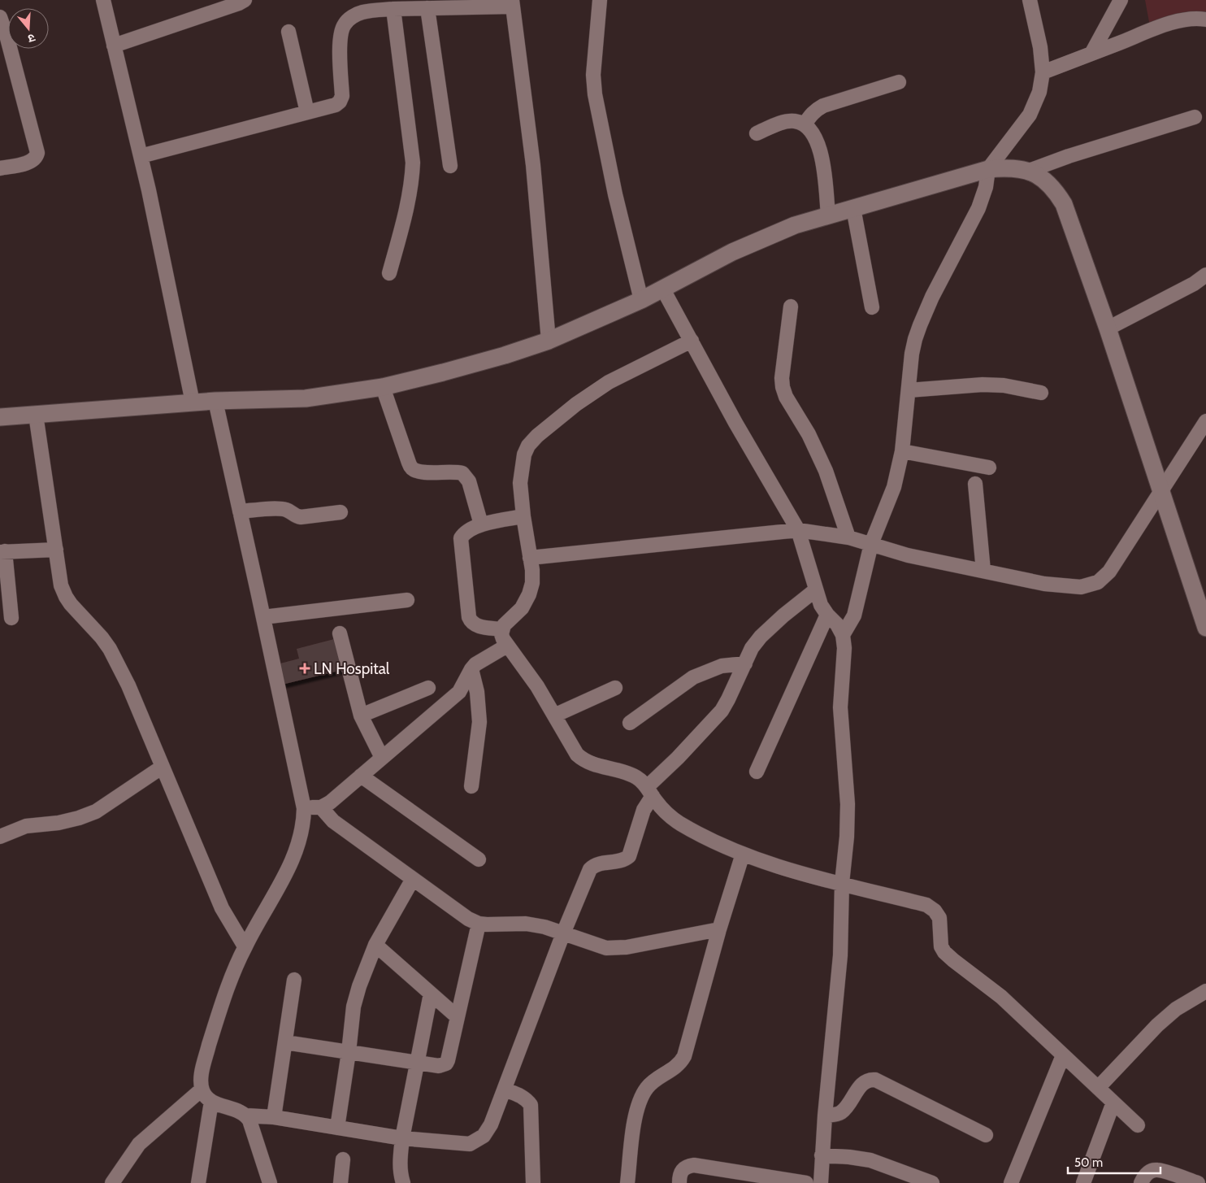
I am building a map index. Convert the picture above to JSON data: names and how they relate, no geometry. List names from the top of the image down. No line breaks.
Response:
{"places":{"health":["LN Hospital"]},"scale_bar":"50 m","north":"bottom"}
